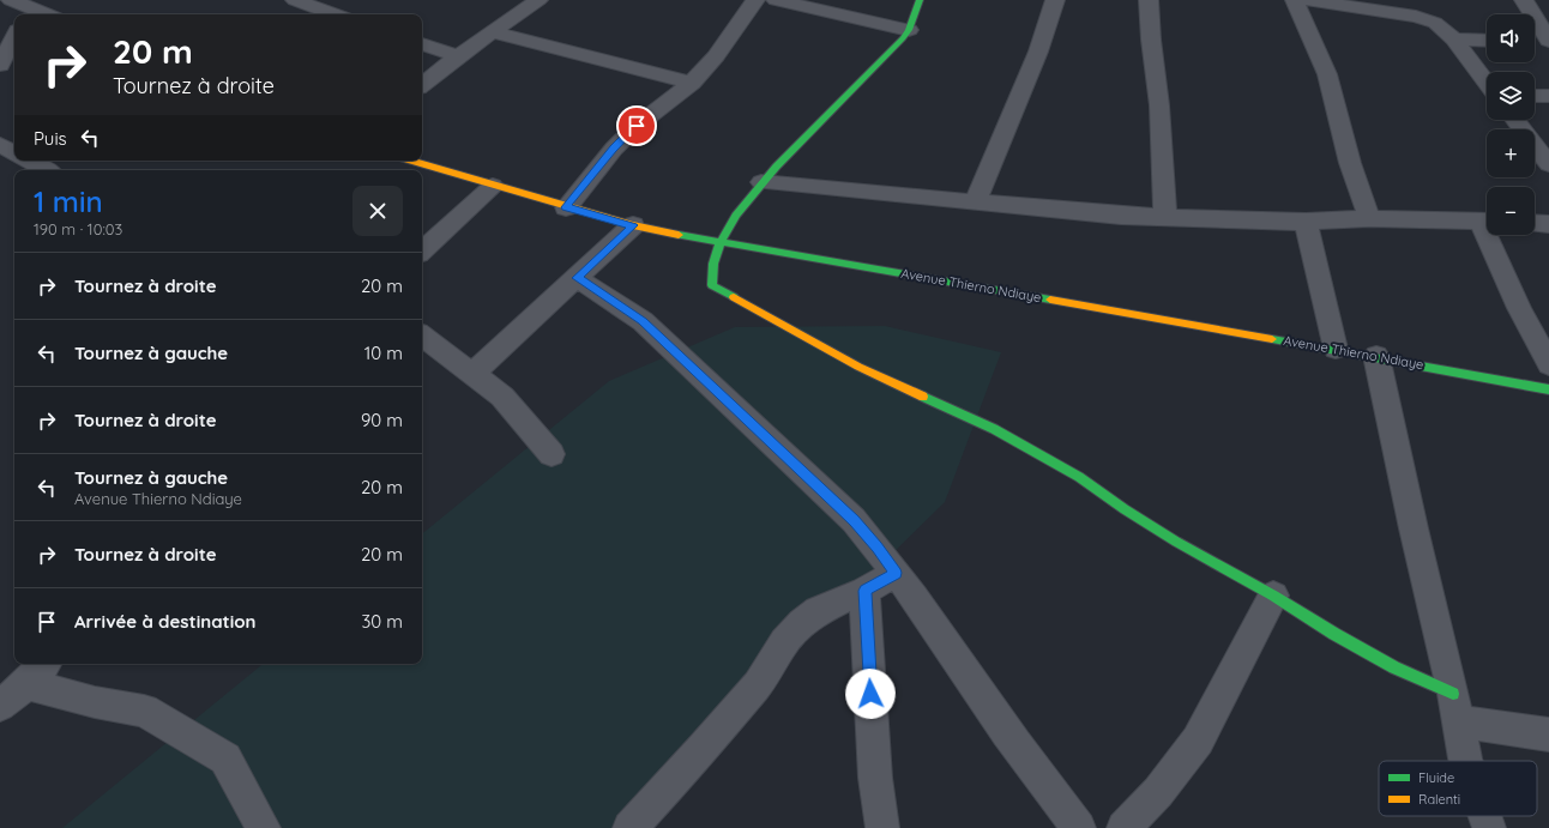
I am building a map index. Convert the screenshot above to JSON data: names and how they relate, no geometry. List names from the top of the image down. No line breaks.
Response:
{"streets":{"street":["Avenue Thierno Ndiaye"]},"legend":["Fluide","Ralenti"],"page":{"map_buttons":["+","−"],"turn":["20 m","Tournez à droite"],"then":"Puis","heading":["1 min","190 m · 10:03"],"list":[{"name":"Tournez à droite","value":"20 m"},{"name":"Tournez à gauche","value":"10 m"},{"name":"Tournez à droite","value":"90 m"},{"name":"Tournez à gauche","note":"Avenue Thierno Ndiaye","value":"20 m"},{"name":"Tournez à droite","value":"20 m"},{"name":"Arrivée à destination","value":"30 m"}]}}
